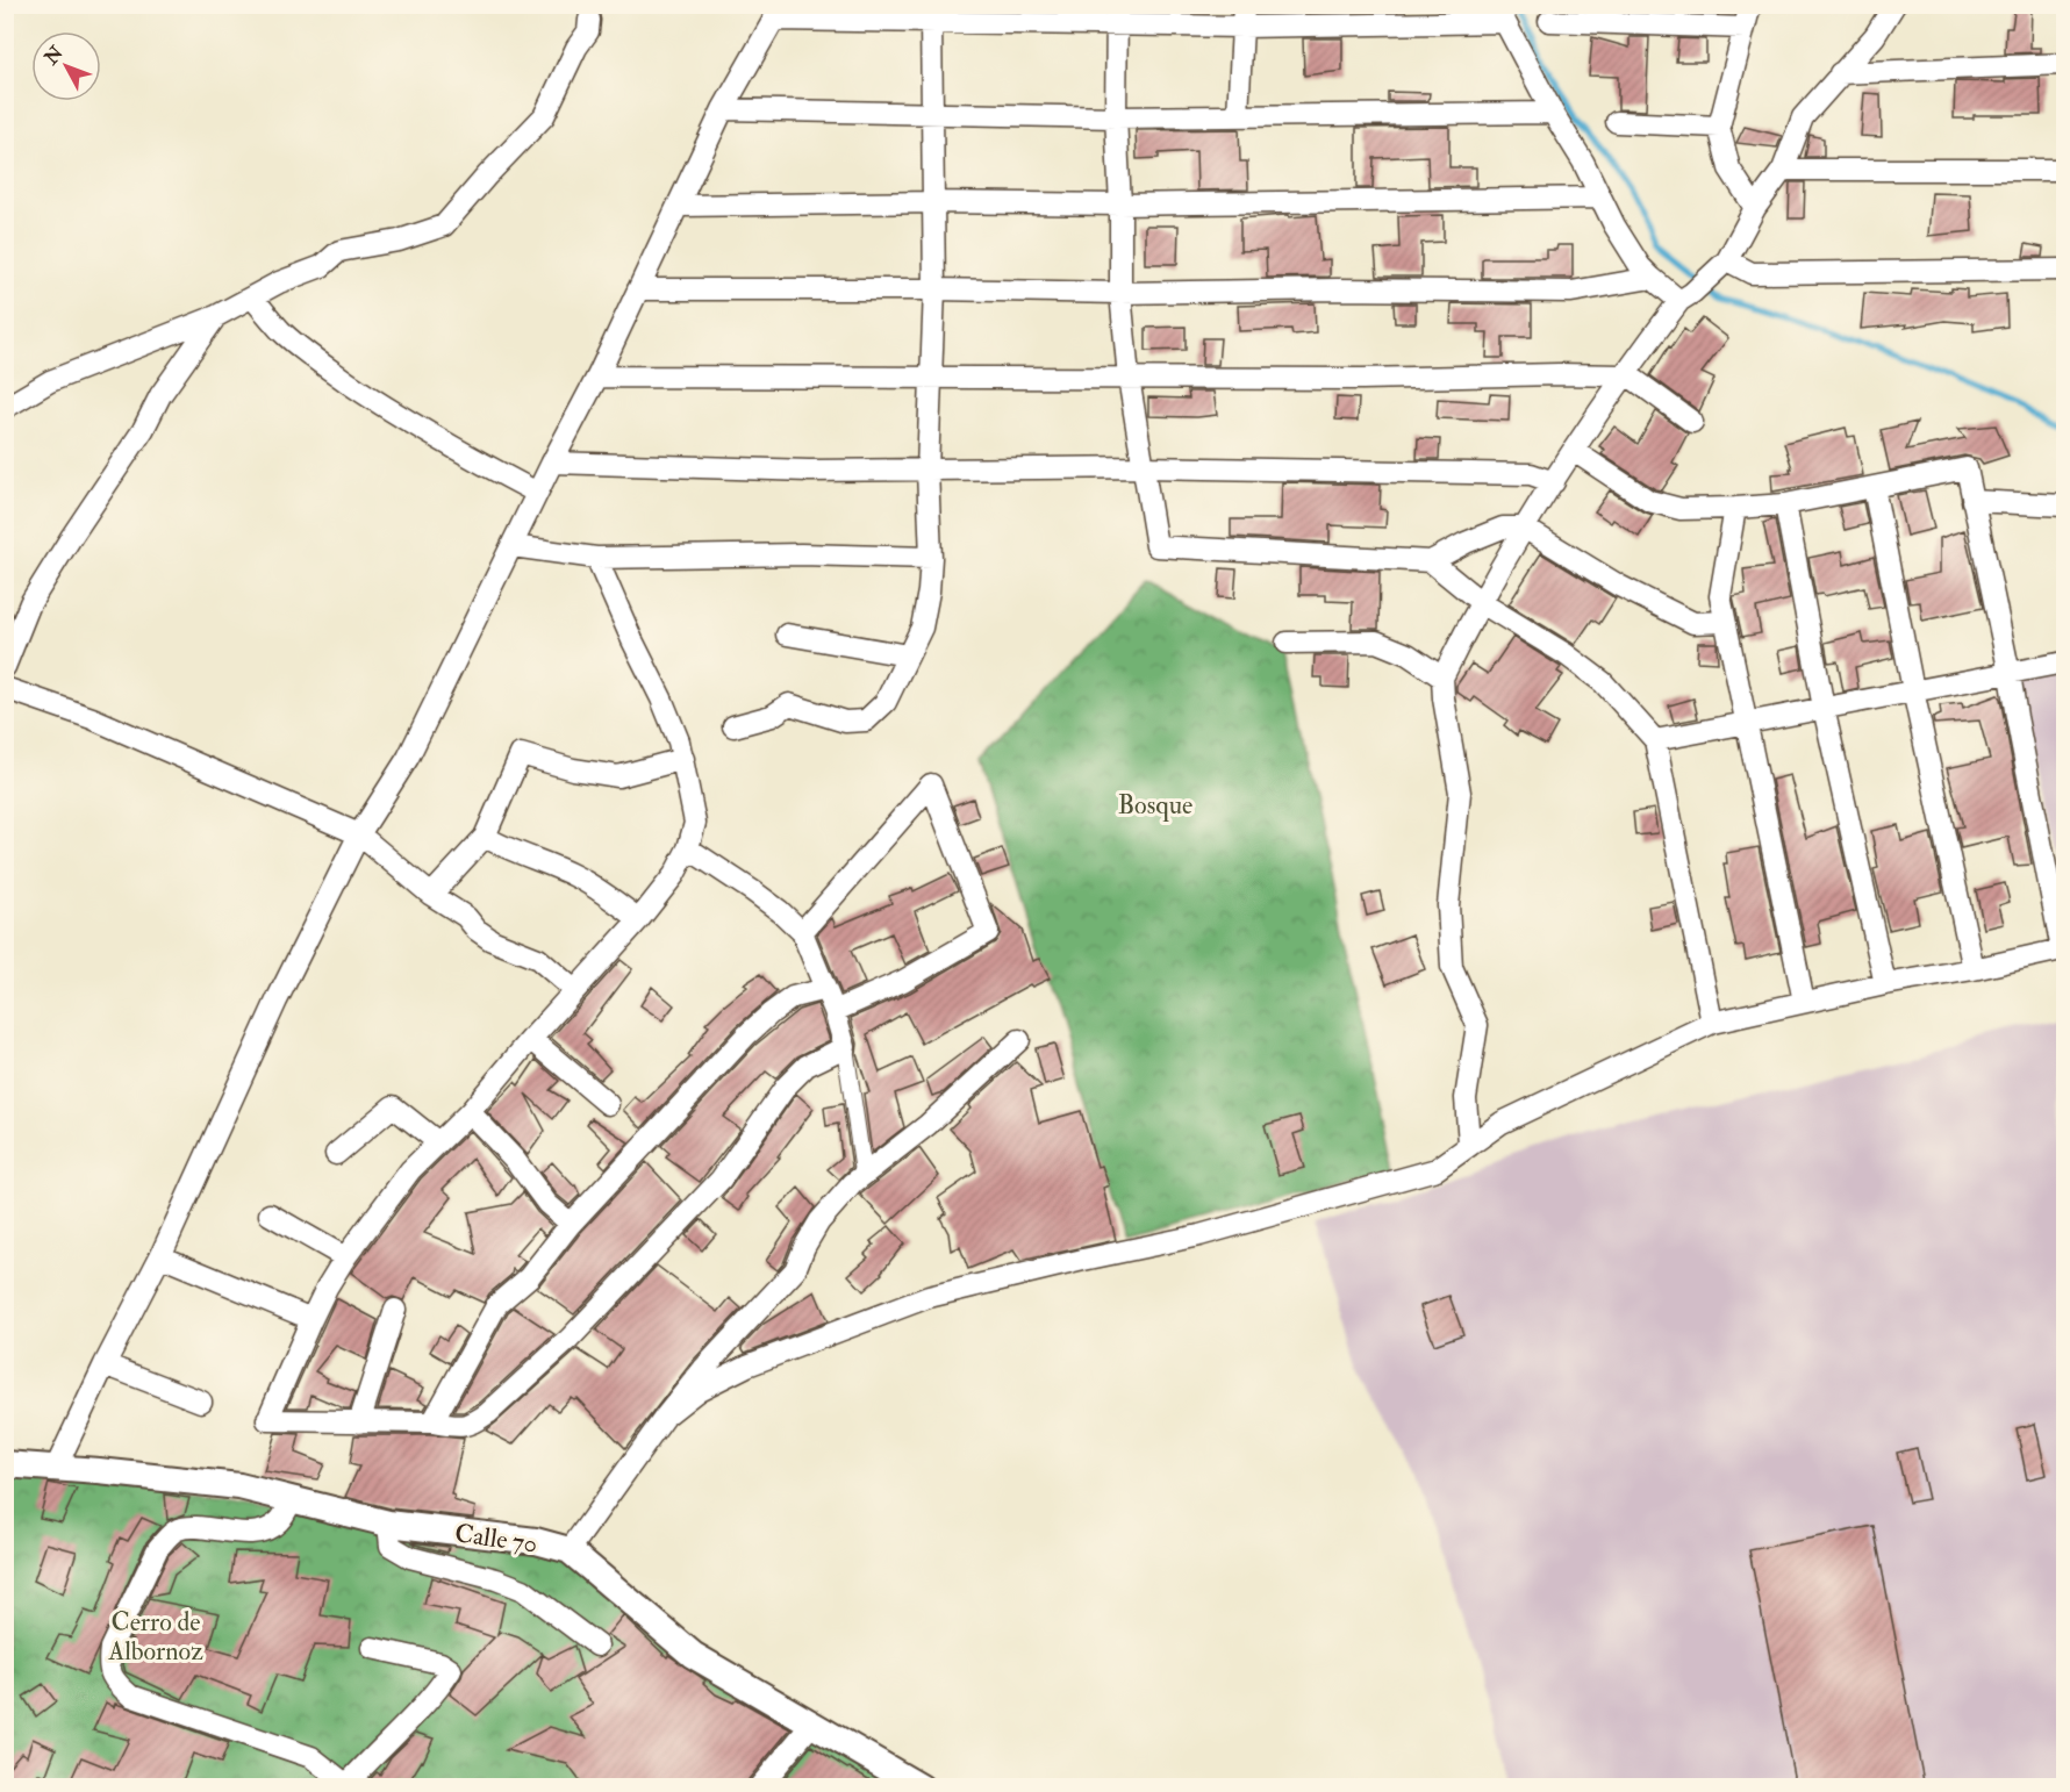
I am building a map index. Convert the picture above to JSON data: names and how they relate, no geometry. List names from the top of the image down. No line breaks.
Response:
{"streets":{"street":["Calle 70"]},"parks":["Bosque","Cerro de Albornoz"],"north":"top left"}
